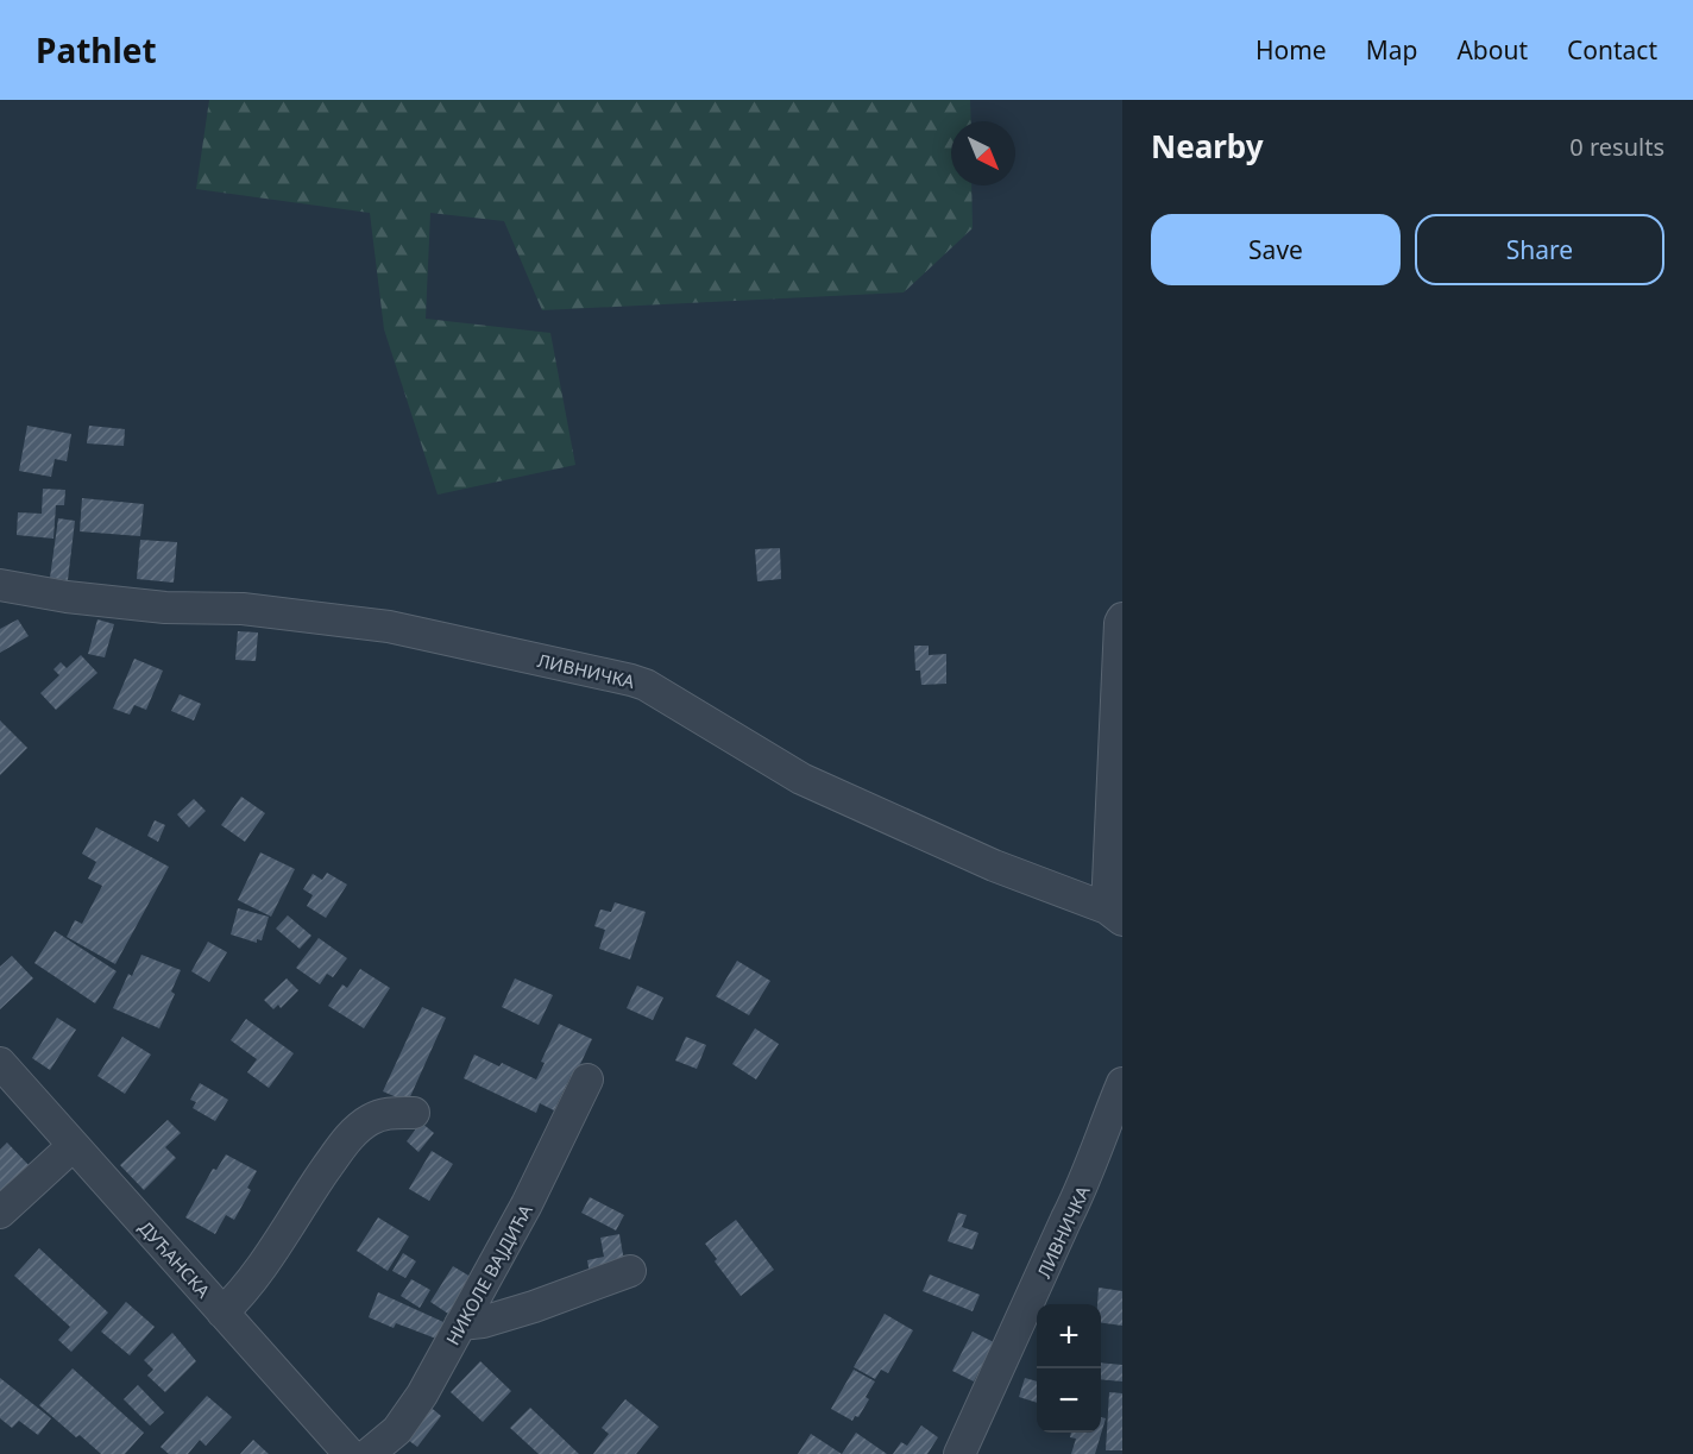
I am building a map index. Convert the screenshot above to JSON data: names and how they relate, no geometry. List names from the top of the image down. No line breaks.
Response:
{"streets":{"street":["ЛИВНИЧКА","ДУЋАНСКА","НИКОЛЕ ВАЈДИЋА"]},"north":"bottom right","page":{"header":"Pathlet","nav":["Home","Map","About","Contact"],"heading":["Nearby","0 results"],"buttons":["Save","Share"],"map_buttons":["+","−"]}}
